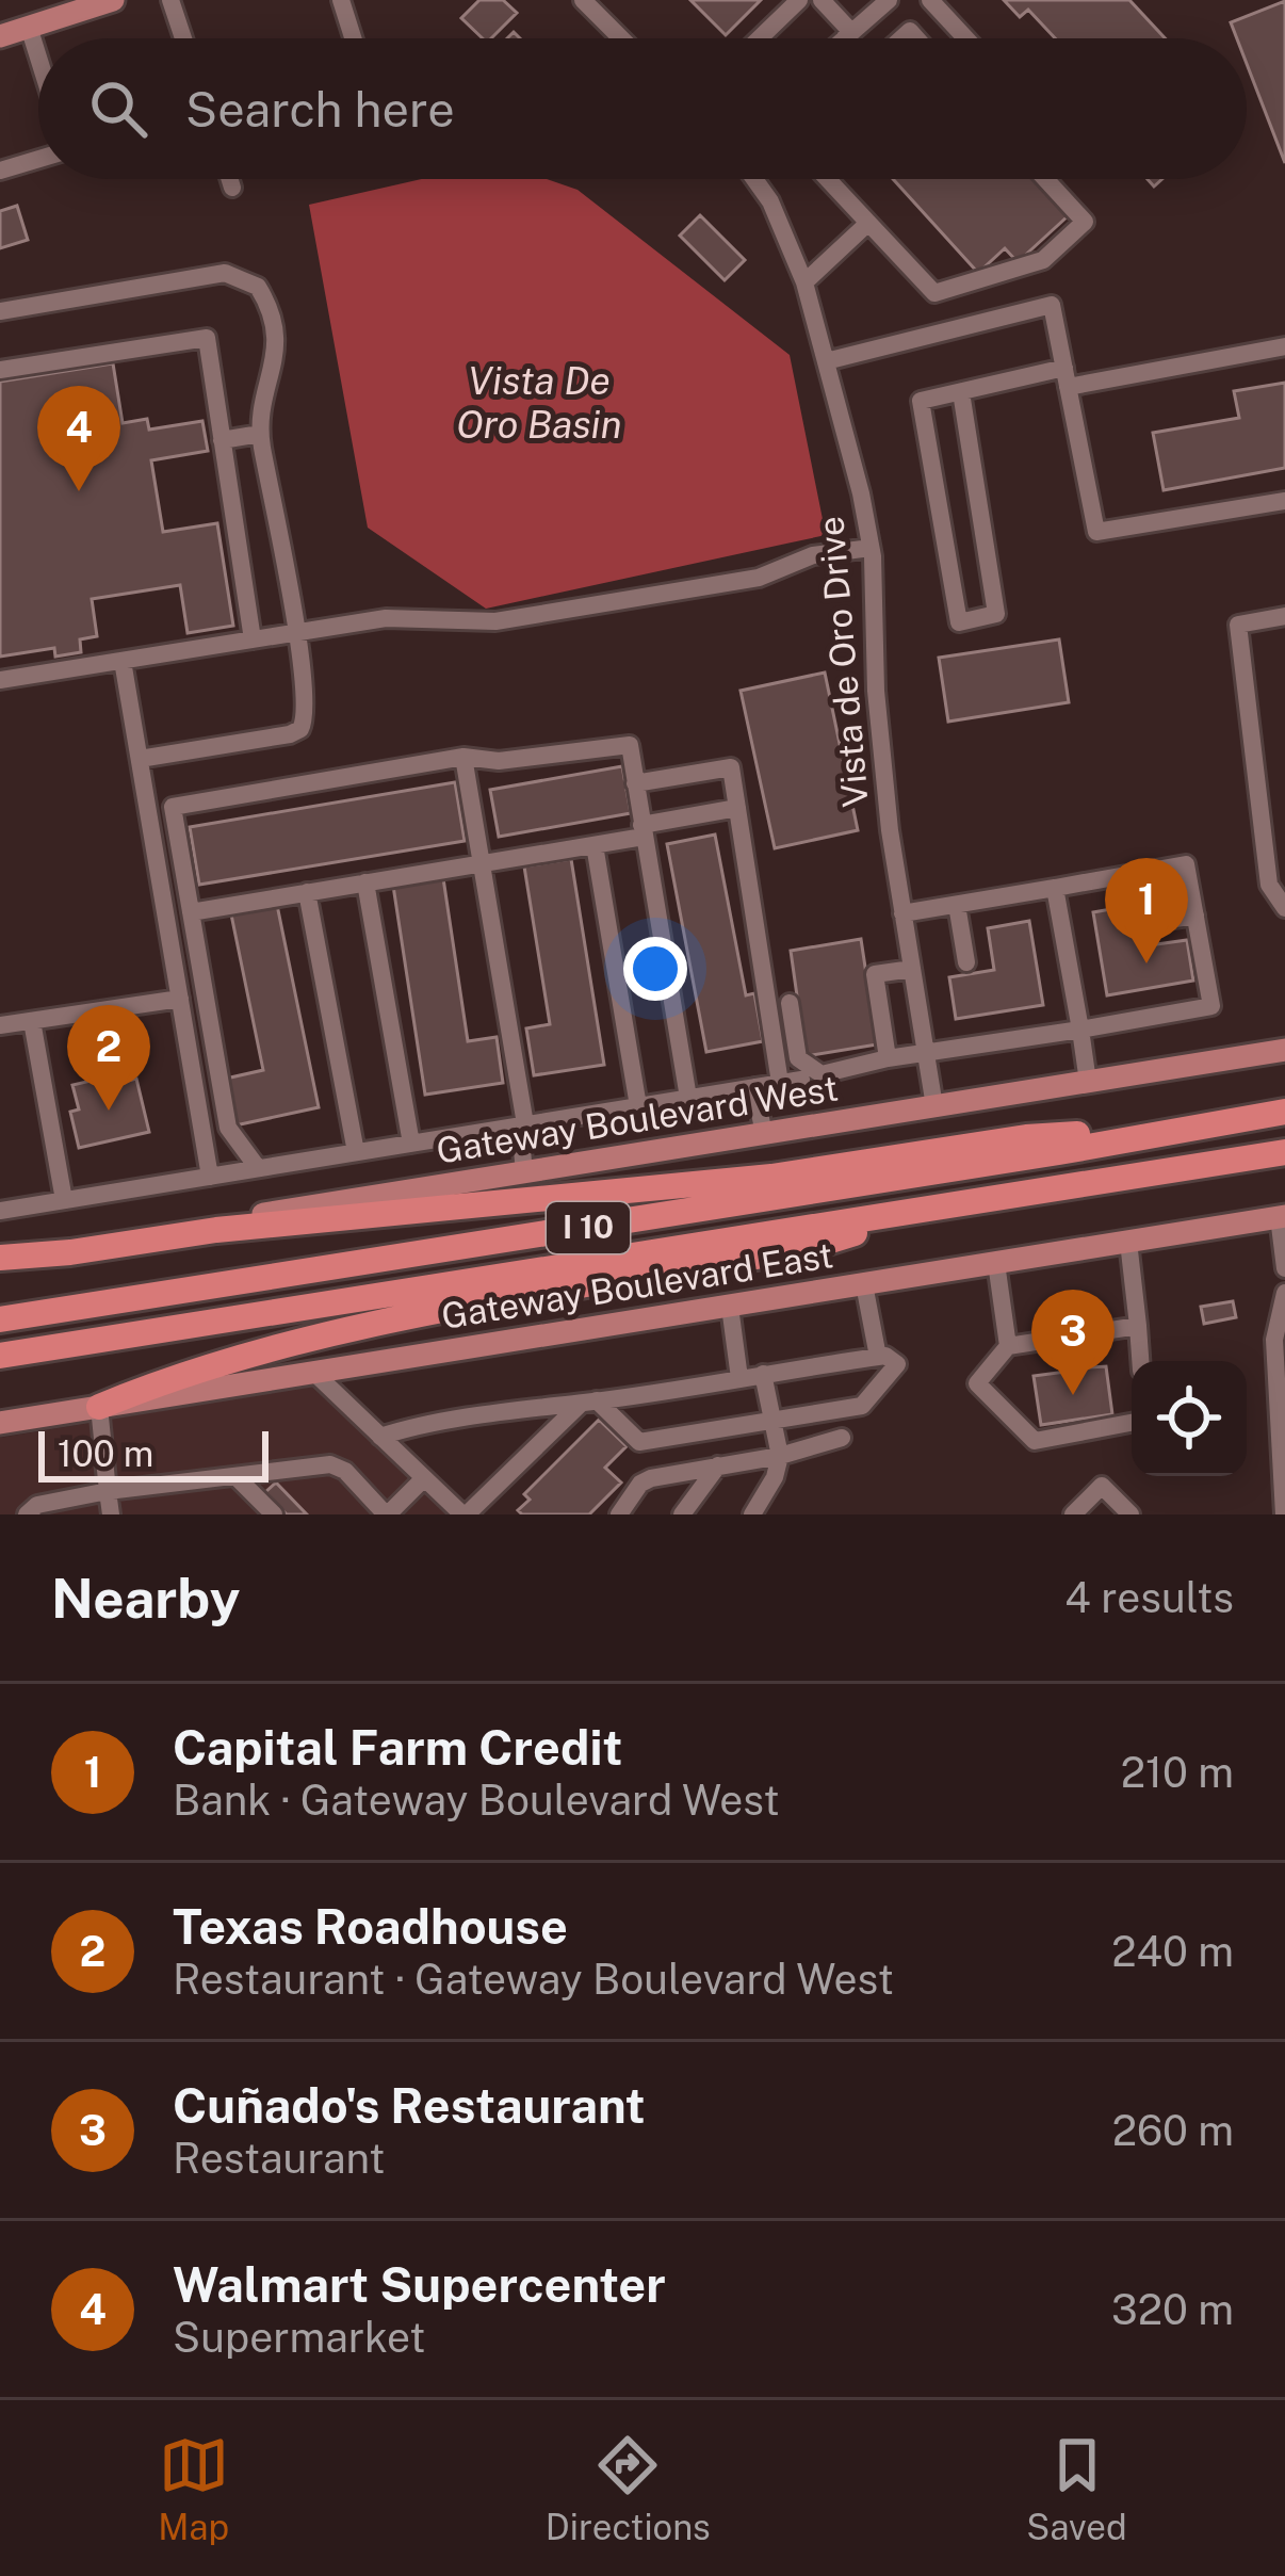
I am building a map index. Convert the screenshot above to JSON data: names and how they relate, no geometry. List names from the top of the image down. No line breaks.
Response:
{"streets":{"highway":["I 10"],"main road":["Gateway Boulevard West","Gateway Boulevard East"],"street":["Vista de Oro Drive"]},"crossings":[["Vista de Oro Drive","Gateway Boulevard West"]],"water":["Vista De Oro Basin"],"scale_bar":"100 m","page":{"search":"Search here","pins":["4","1","2","3"],"scale":"100 m","heading":["Nearby","4 results"],"list":[{"mark":"1","name":"Capital Farm Credit","note":"Bank · Gateway Boulevard West","value":"210 m"},{"mark":"2","name":"Texas Roadhouse","note":"Restaurant · Gateway Boulevard West","value":"240 m"},{"mark":"3","name":"Cuñado's Restaurant","note":"Restaurant","value":"260 m"},{"mark":"4","name":"Walmart Supercenter","note":"Supermarket","value":"320 m"}],"nav":["Map","Directions","Saved"]}}
